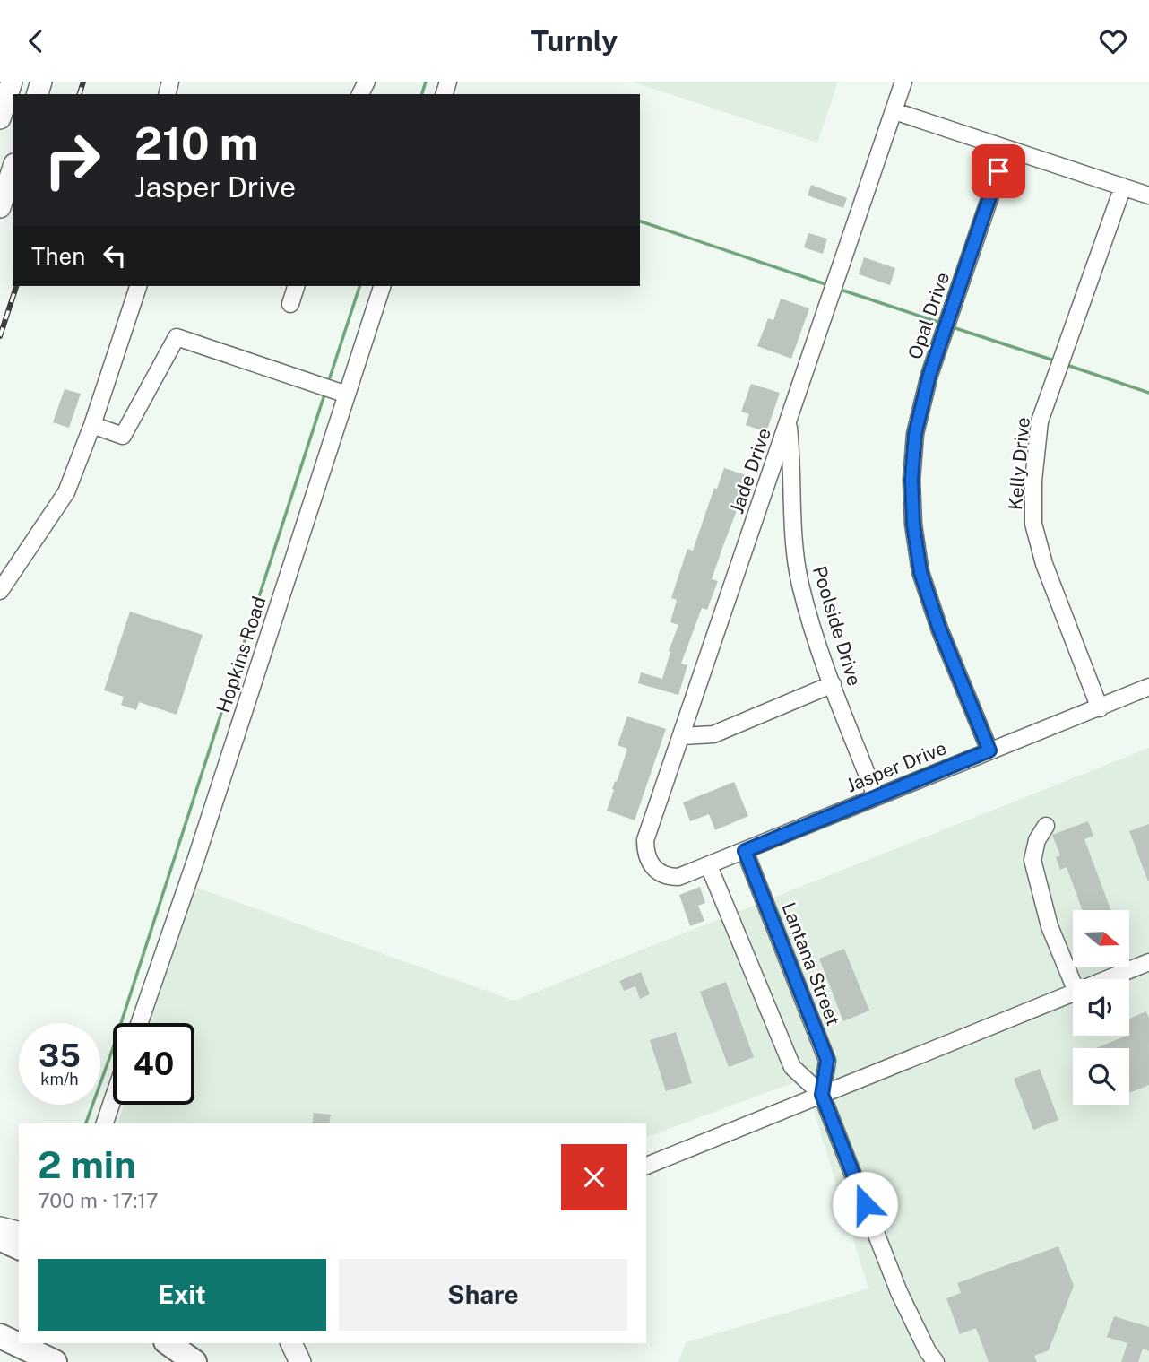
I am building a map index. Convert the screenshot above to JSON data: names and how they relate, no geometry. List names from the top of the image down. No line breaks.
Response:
{"streets":{"street":["Opal Drive","Kelly Drive","Jade Drive","Poolside Drive","Hopkins Road","Jasper Drive","Lantana Street"]},"crossings":[["Opal Drive","Jasper Drive"],["Kelly Drive","Jasper Drive"],["Jade Drive","Poolside Drive"],["Jade Drive","Jasper Drive"],["Poolside Drive","Jasper Drive"],["Jasper Drive","Lantana Street"]],"north":"right","page":{"header":"Turnly","turn":["210 m","Jasper Drive"],"then":"Then","speed":"35 km/h","limit":"40","heading":["2 min","700 m · 17:17"],"buttons":["Exit","Share"]}}
